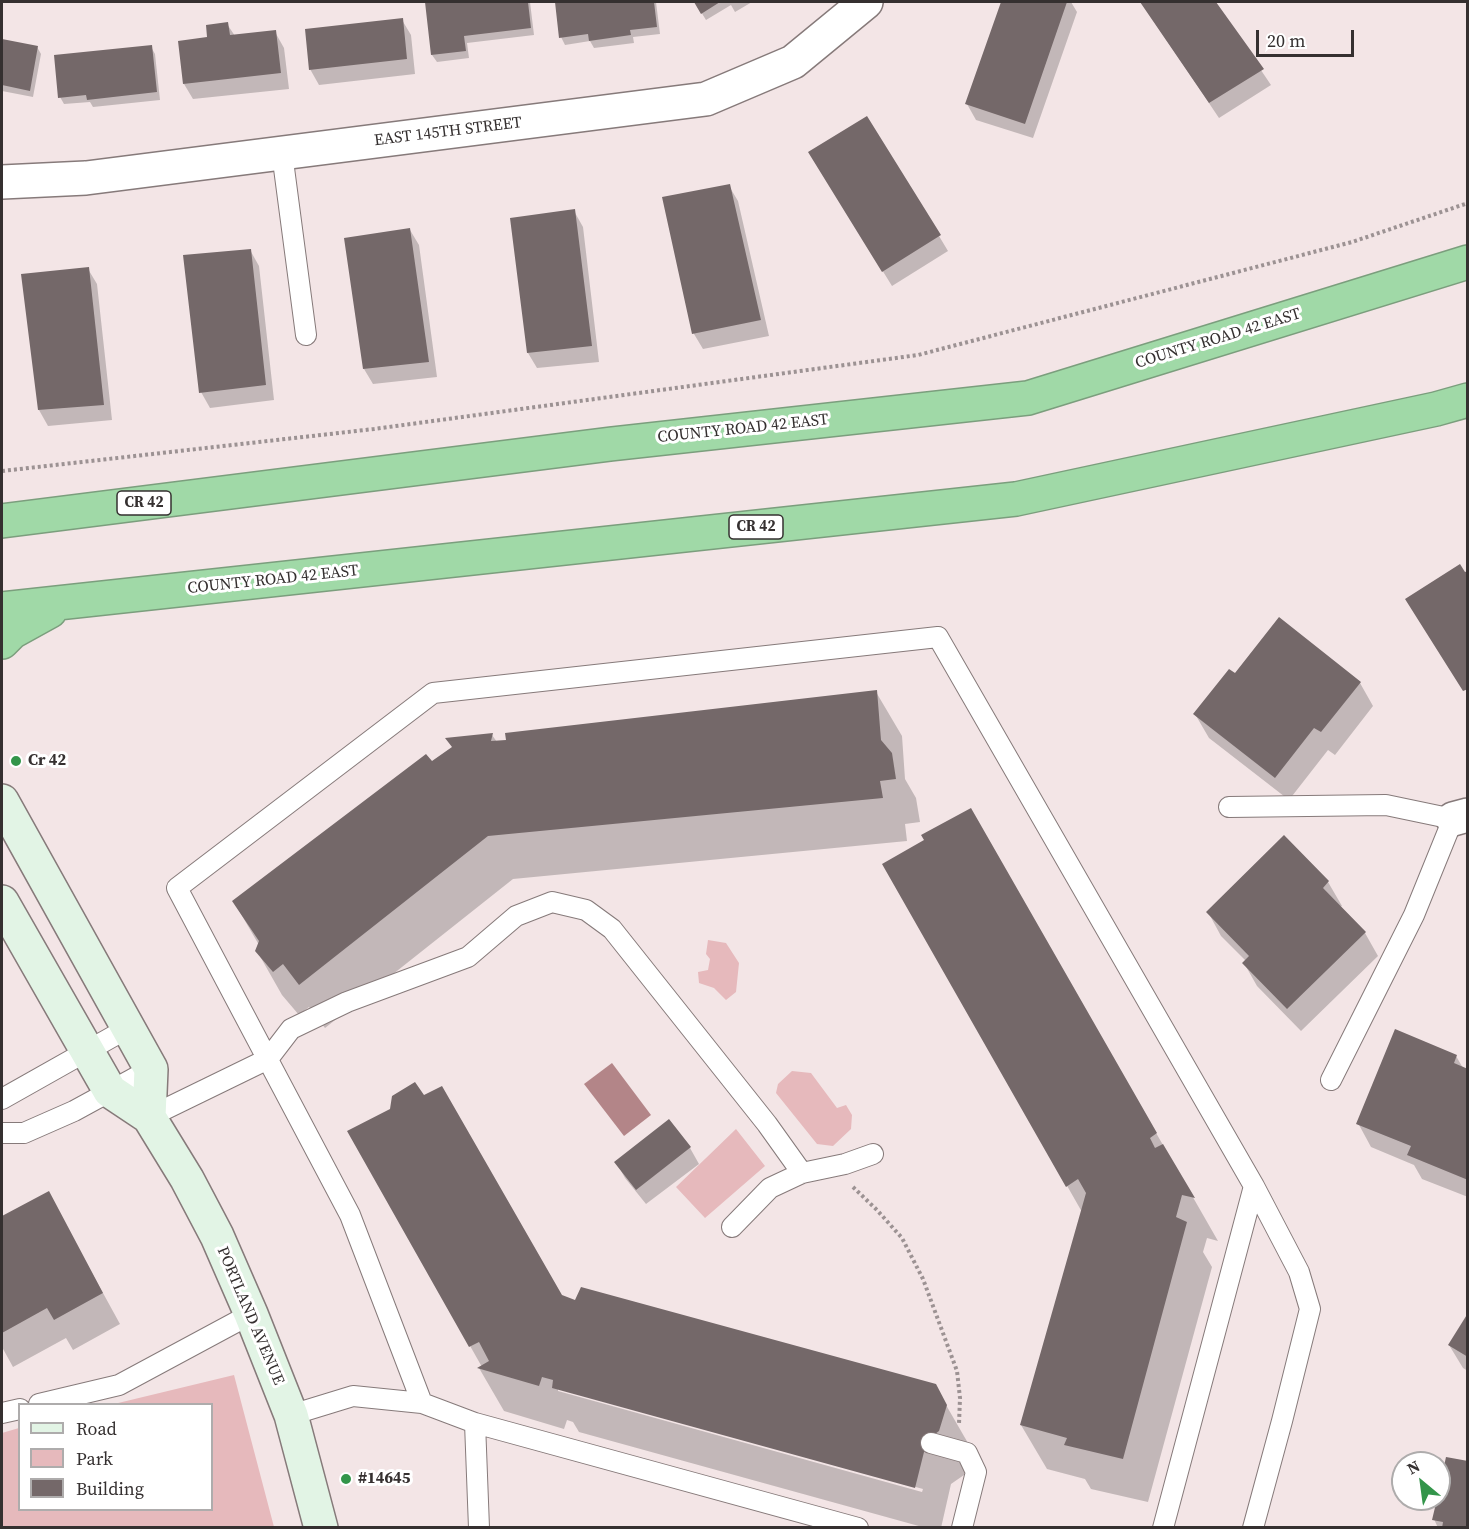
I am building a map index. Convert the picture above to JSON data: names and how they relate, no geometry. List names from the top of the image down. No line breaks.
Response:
{"streets":{"highway":["COUNTY ROAD 42 EAST","CR 42"],"street":["EAST 145TH STREET","PORTLAND AVENUE"]},"places":["Cr 42","#14645"],"legend":["Road","Park","Building"],"scale_bar":"20 m","north":"top left"}
